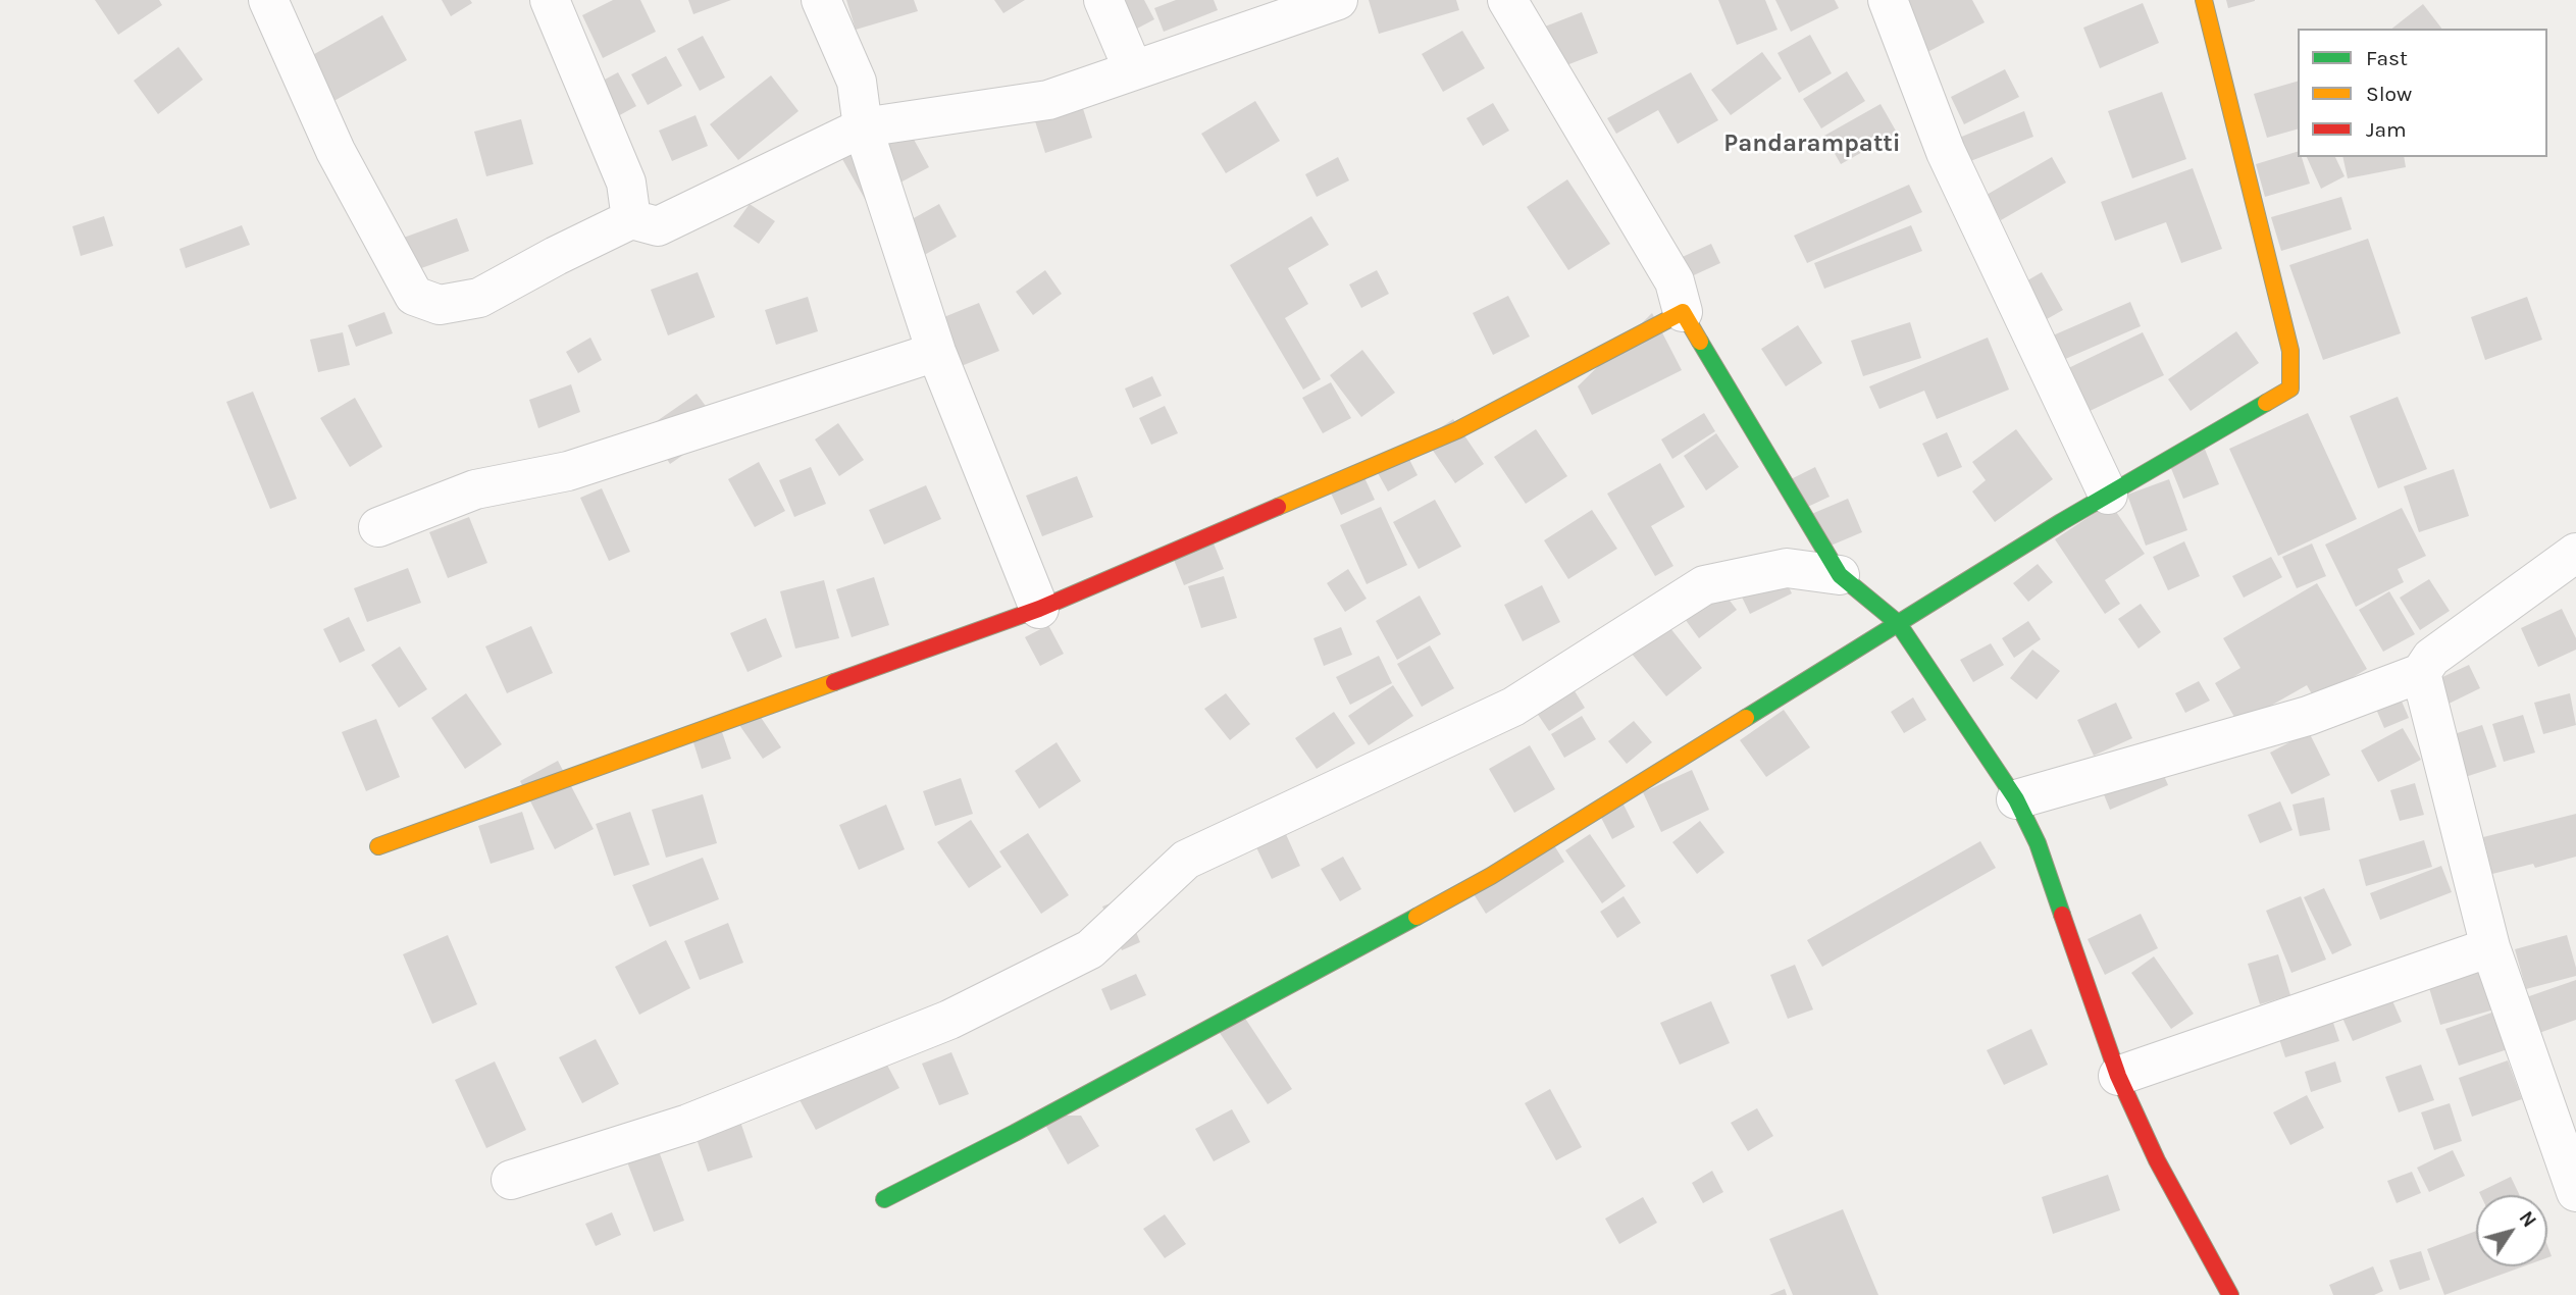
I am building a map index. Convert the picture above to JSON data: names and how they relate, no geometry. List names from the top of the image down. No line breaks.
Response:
{"districts":["Pandarampatti"],"legend":["Fast","Slow","Jam"],"north":"top right"}
